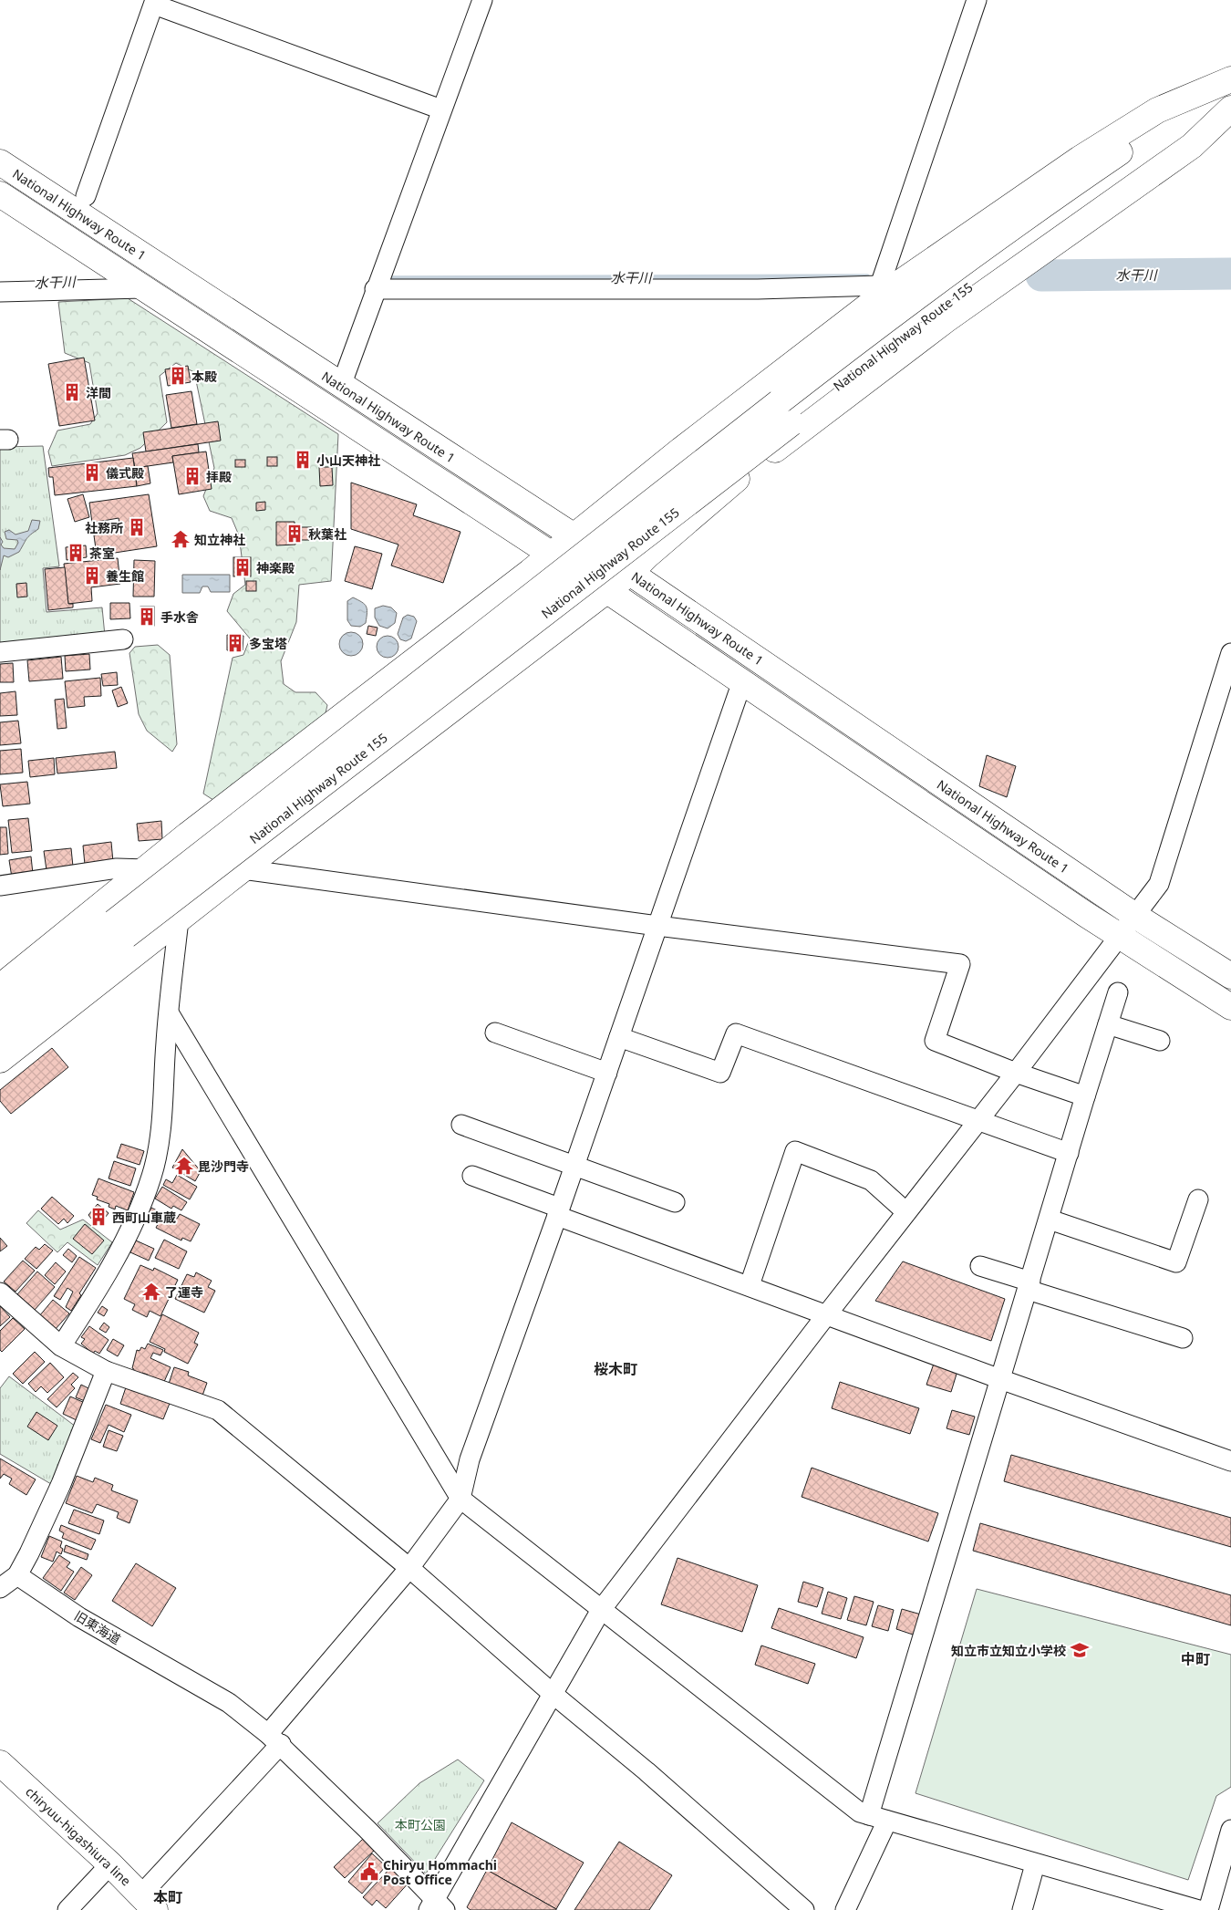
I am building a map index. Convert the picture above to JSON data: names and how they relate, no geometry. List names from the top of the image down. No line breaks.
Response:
{"streets":{"main road":["National Highway Route 1","National Highway Route 155","chiryuu-higashiura line"],"street":["旧東海道"]},"districts":["桜木町","中町","本町"],"water":["水干川"],"parks":["本町公園"],"places":{"building":["本殿","洋間","小山天神社","儀式殿","拝殿","社務所","秋葉社","茶室","神楽殿","養生館","手水舎","多宝塔","西町山車蔵"],"temple":["知立神社","毘沙門寺","了運寺"],"school or university":["知立市立知立小学校"],"public building":["Chiryu Hommachi Post Office"]}}
